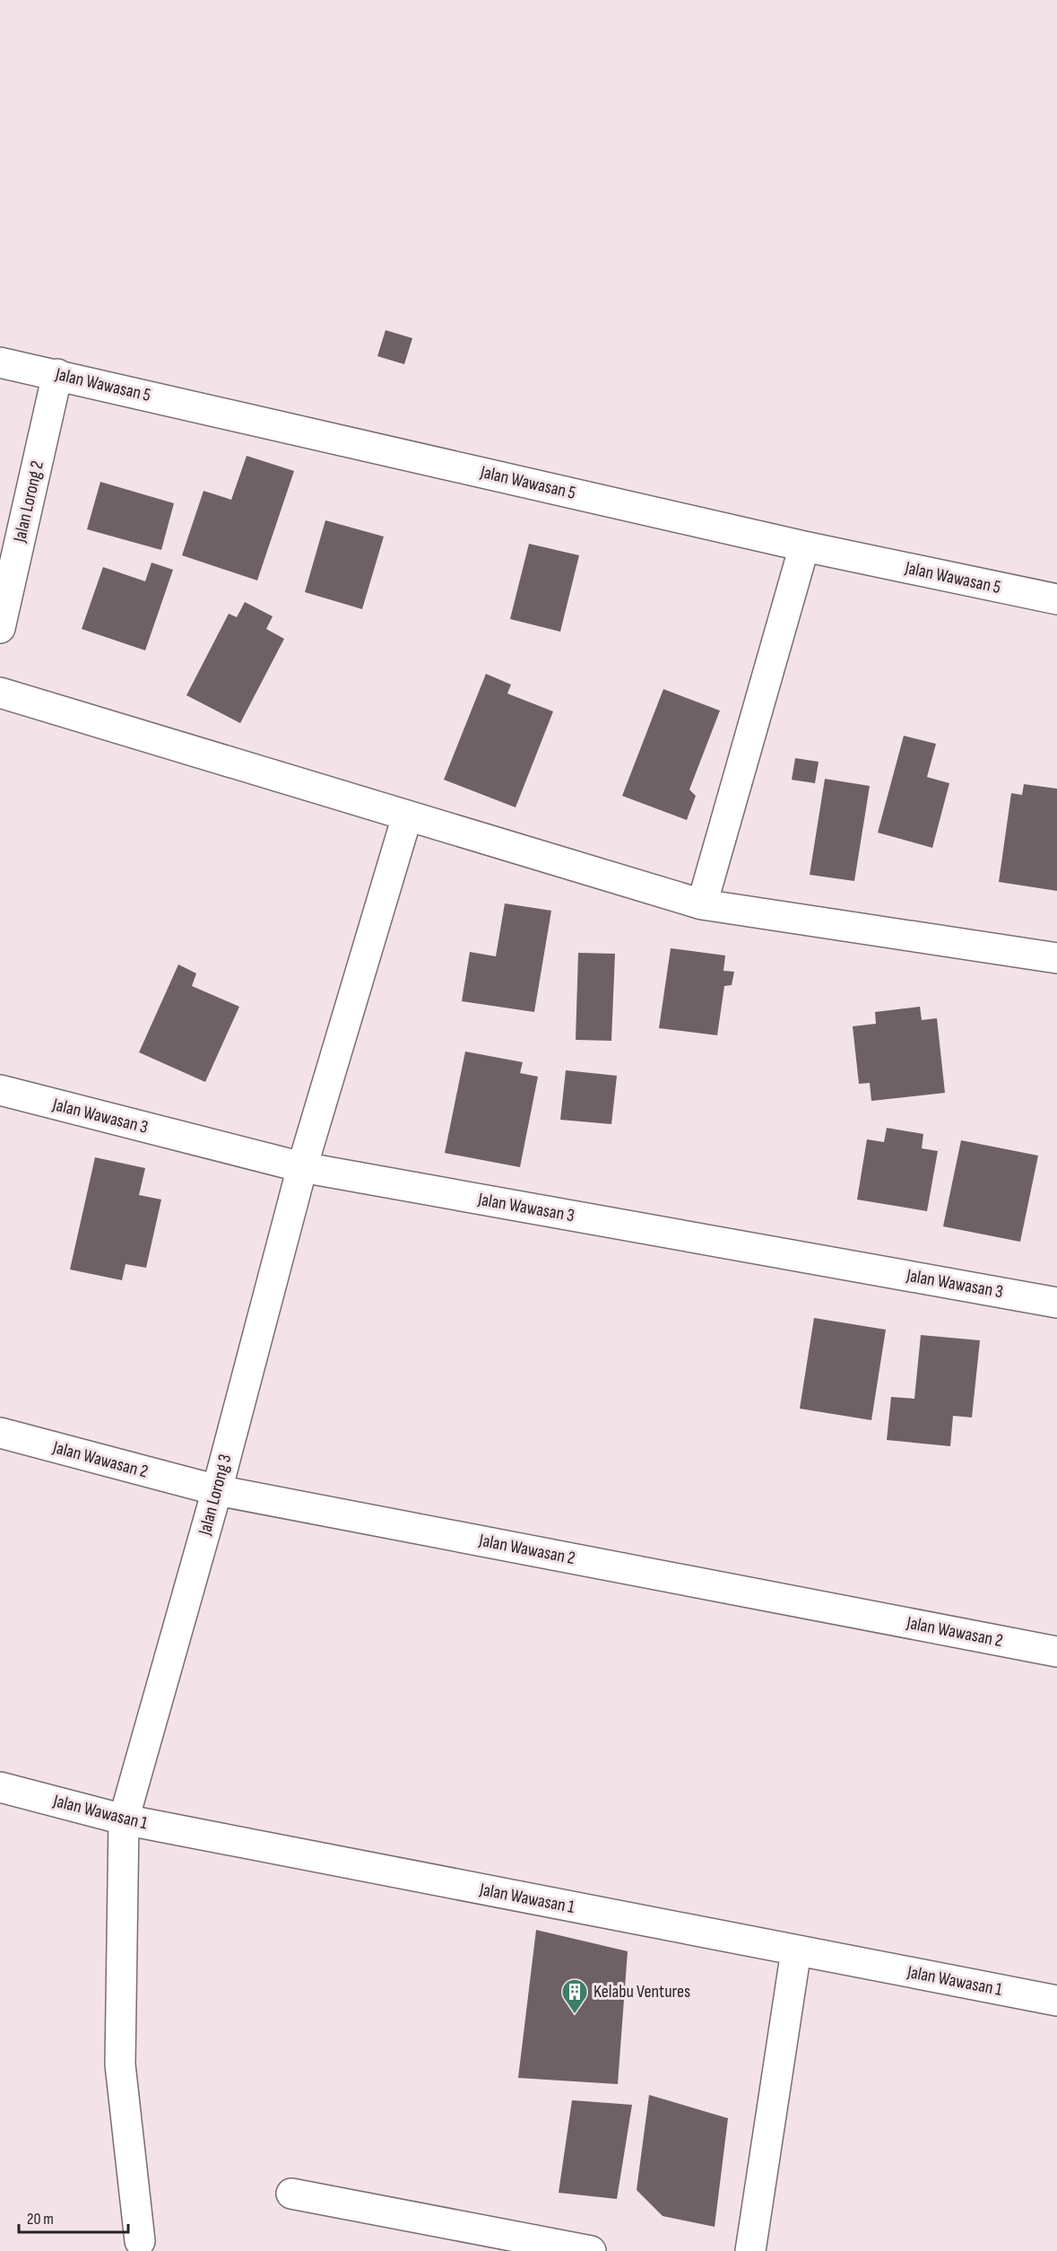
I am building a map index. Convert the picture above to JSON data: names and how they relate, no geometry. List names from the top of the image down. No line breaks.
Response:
{"streets":{"street":["Jalan Wawasan 5","Jalan Lorong 2","Jalan Wawasan 3","Jalan Wawasan 2","Jalan Lorong 3","Jalan Wawasan 1"]},"crossings":[["Jalan Wawasan 5","Jalan Lorong 2"],["Jalan Wawasan 3","Jalan Lorong 3"],["Jalan Wawasan 2","Jalan Lorong 3"],["Jalan Lorong 3","Jalan Wawasan 1"]],"places":{"building":["Kelabu Ventures"]},"scale_bar":"20 m"}
